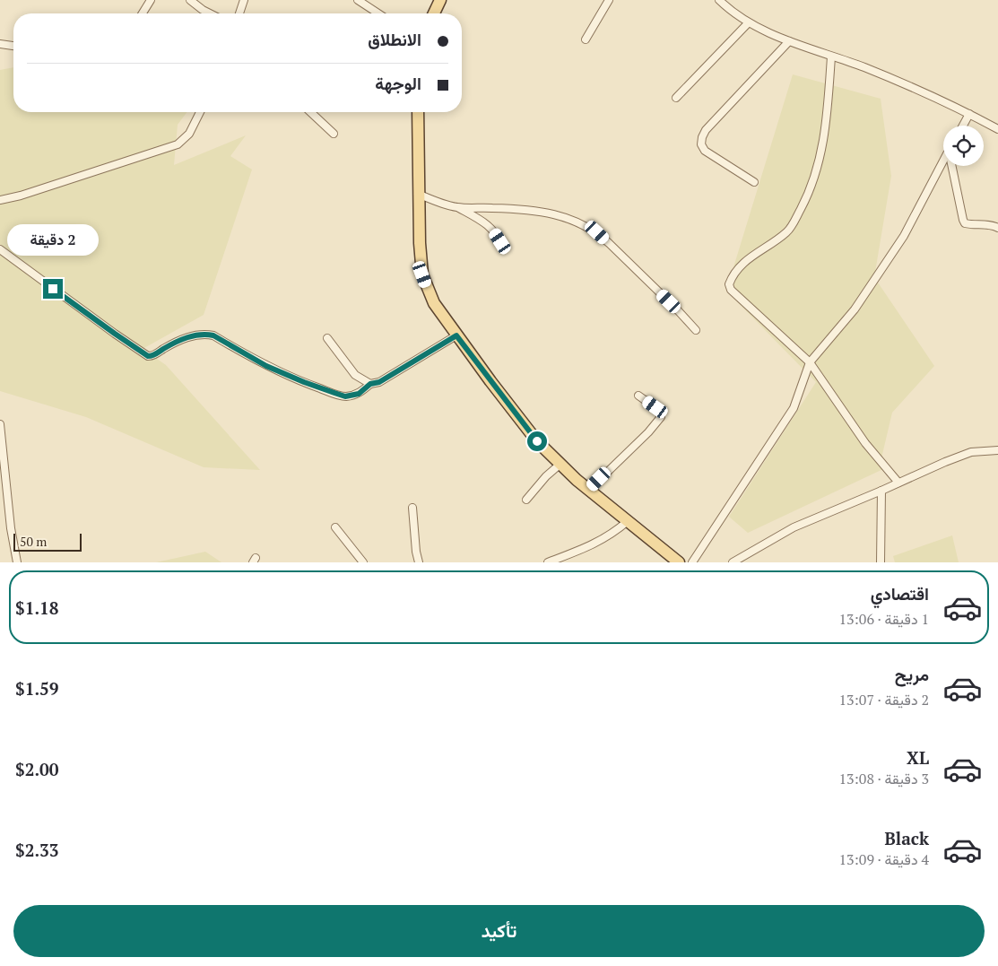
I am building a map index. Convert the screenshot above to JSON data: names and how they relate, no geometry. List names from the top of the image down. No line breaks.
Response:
{"scale_bar":"50 m","page":{"banner":["الانطلاق","الوجهة"],"bubble":"2 دقيقة","scale":"50 m","list":[{"name":"اقتصادي","note":"1 دقيقة · 13:06","value":"$1.18"},{"name":"مريح","note":"2 دقيقة · 13:07","value":"$1.59"},{"name":"XL","note":"3 دقيقة · 13:08","value":"$2.00"},{"name":"Black","note":"4 دقيقة · 13:09","value":"$2.33"}],"buttons":"تأكيد"}}
